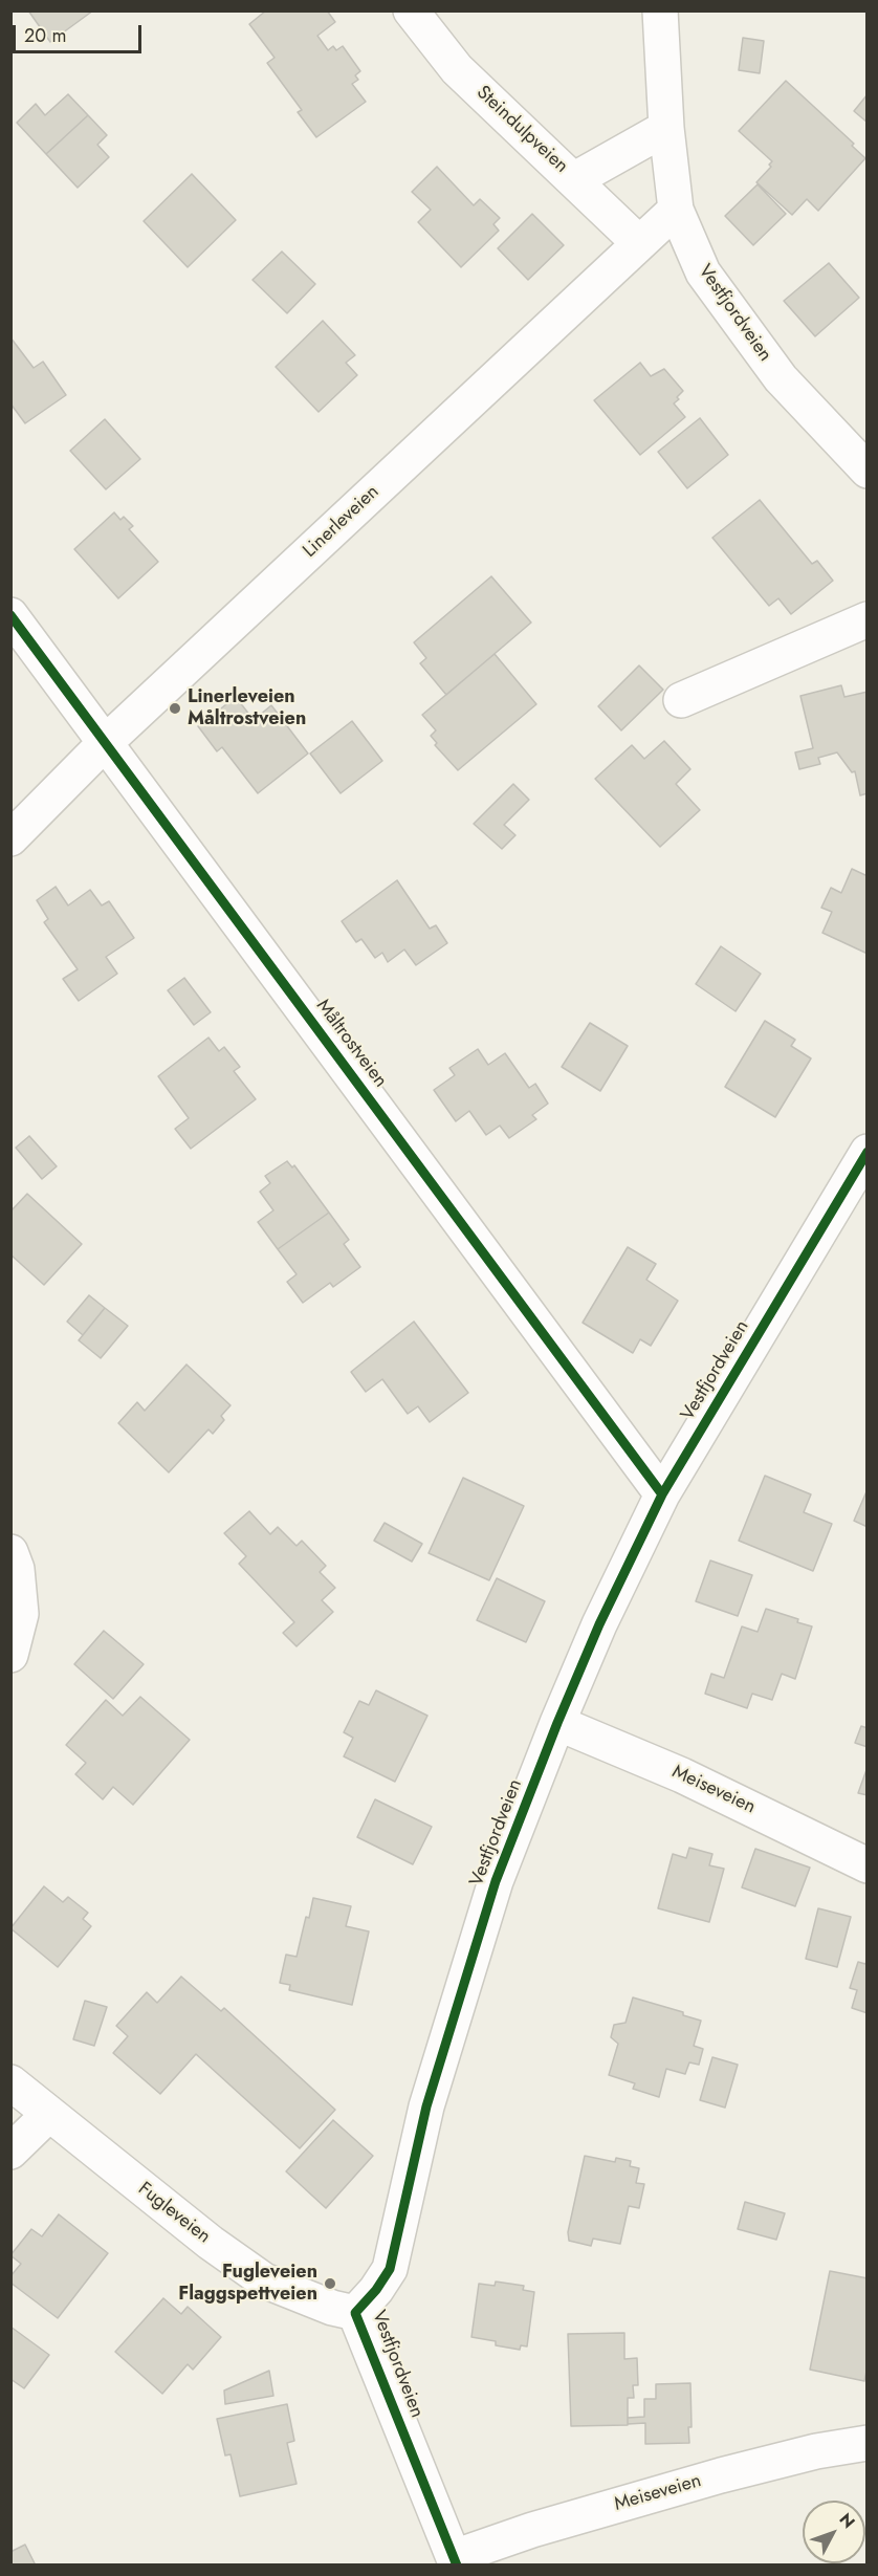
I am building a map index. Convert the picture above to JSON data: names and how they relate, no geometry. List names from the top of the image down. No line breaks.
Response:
{"streets":{"street":["Steindulpveien","Vestfjordveien","Linerleveien","Måltrostveien","Meiseveien","Fugleveien"]},"crossings":[["Steindulpveien","Linerleveien"],["Vestfjordveien","Linerleveien"],["Vestfjordveien","Måltrostveien"],["Vestfjordveien","Meiseveien"],["Vestfjordveien","Fugleveien"],["Linerleveien","Måltrostveien"]],"places":["Linerleveien Måltrostveien","Fugleveien Flaggspettveien"],"scale_bar":"20 m","north":"top right"}
